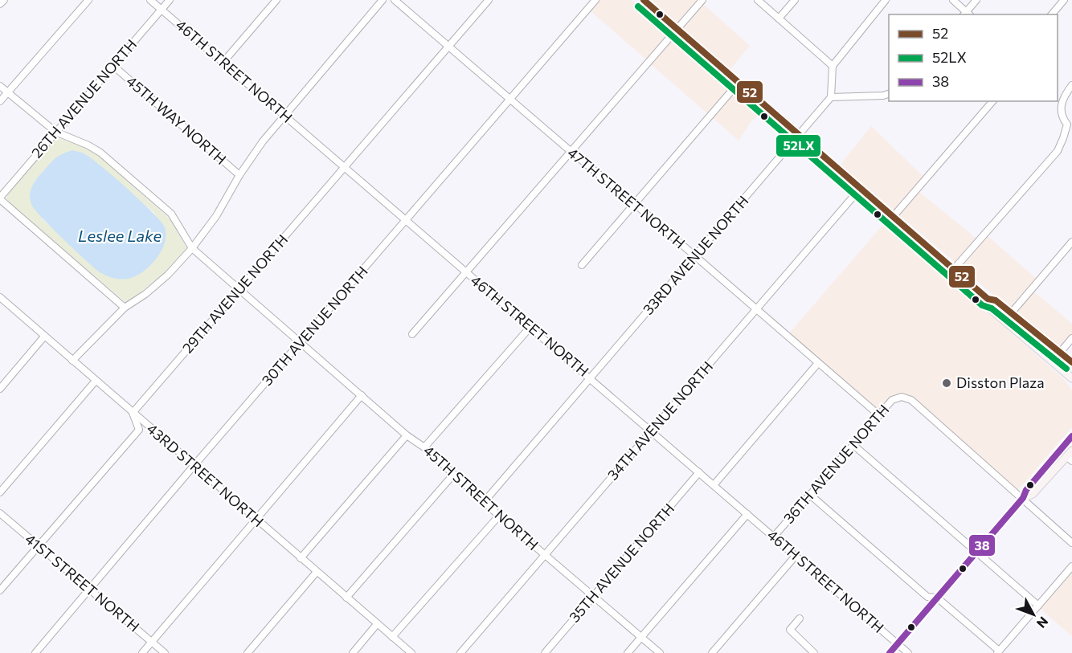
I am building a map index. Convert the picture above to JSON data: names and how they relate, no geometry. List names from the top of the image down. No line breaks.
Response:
{"streets":{"street":["46TH STREET NORTH","26TH AVENUE NORTH","45TH WAY NORTH","47TH STREET NORTH","33RD AVENUE NORTH","29TH AVENUE NORTH","30TH AVENUE NORTH","34TH AVENUE NORTH","36TH AVENUE NORTH","43RD STREET NORTH","45TH STREET NORTH","35TH AVENUE NORTH","41ST STREET NORTH"]},"crossings":[["46TH STREET NORTH","26TH AVENUE NORTH"],["46TH STREET NORTH","33RD AVENUE NORTH"],["46TH STREET NORTH","29TH AVENUE NORTH"],["46TH STREET NORTH","30TH AVENUE NORTH"],["46TH STREET NORTH","34TH AVENUE NORTH"],["46TH STREET NORTH","36TH AVENUE NORTH"],["46TH STREET NORTH","35TH AVENUE NORTH"],["26TH AVENUE NORTH","45TH WAY NORTH"],["26TH AVENUE NORTH","45TH STREET NORTH"],["47TH STREET NORTH","33RD AVENUE NORTH"],["47TH STREET NORTH","29TH AVENUE NORTH"],["47TH STREET NORTH","30TH AVENUE NORTH"],["47TH STREET NORTH","34TH AVENUE NORTH"],["47TH STREET NORTH","36TH AVENUE NORTH"],["33RD AVENUE NORTH","45TH STREET NORTH"],["29TH AVENUE NORTH","43RD STREET NORTH"],["29TH AVENUE NORTH","45TH STREET NORTH"],["30TH AVENUE NORTH","43RD STREET NORTH"],["30TH AVENUE NORTH","45TH STREET NORTH"],["30TH AVENUE NORTH","41ST STREET NORTH"],["34TH AVENUE NORTH","45TH STREET NORTH"],["45TH STREET NORTH","35TH AVENUE NORTH"]],"water":["Leslee Lake"],"places":["Disston Plaza"],"lines":["transit line 52","transit line 52LX","transit line 38"],"legend":["52","52LX","38"],"north":"bottom right"}
